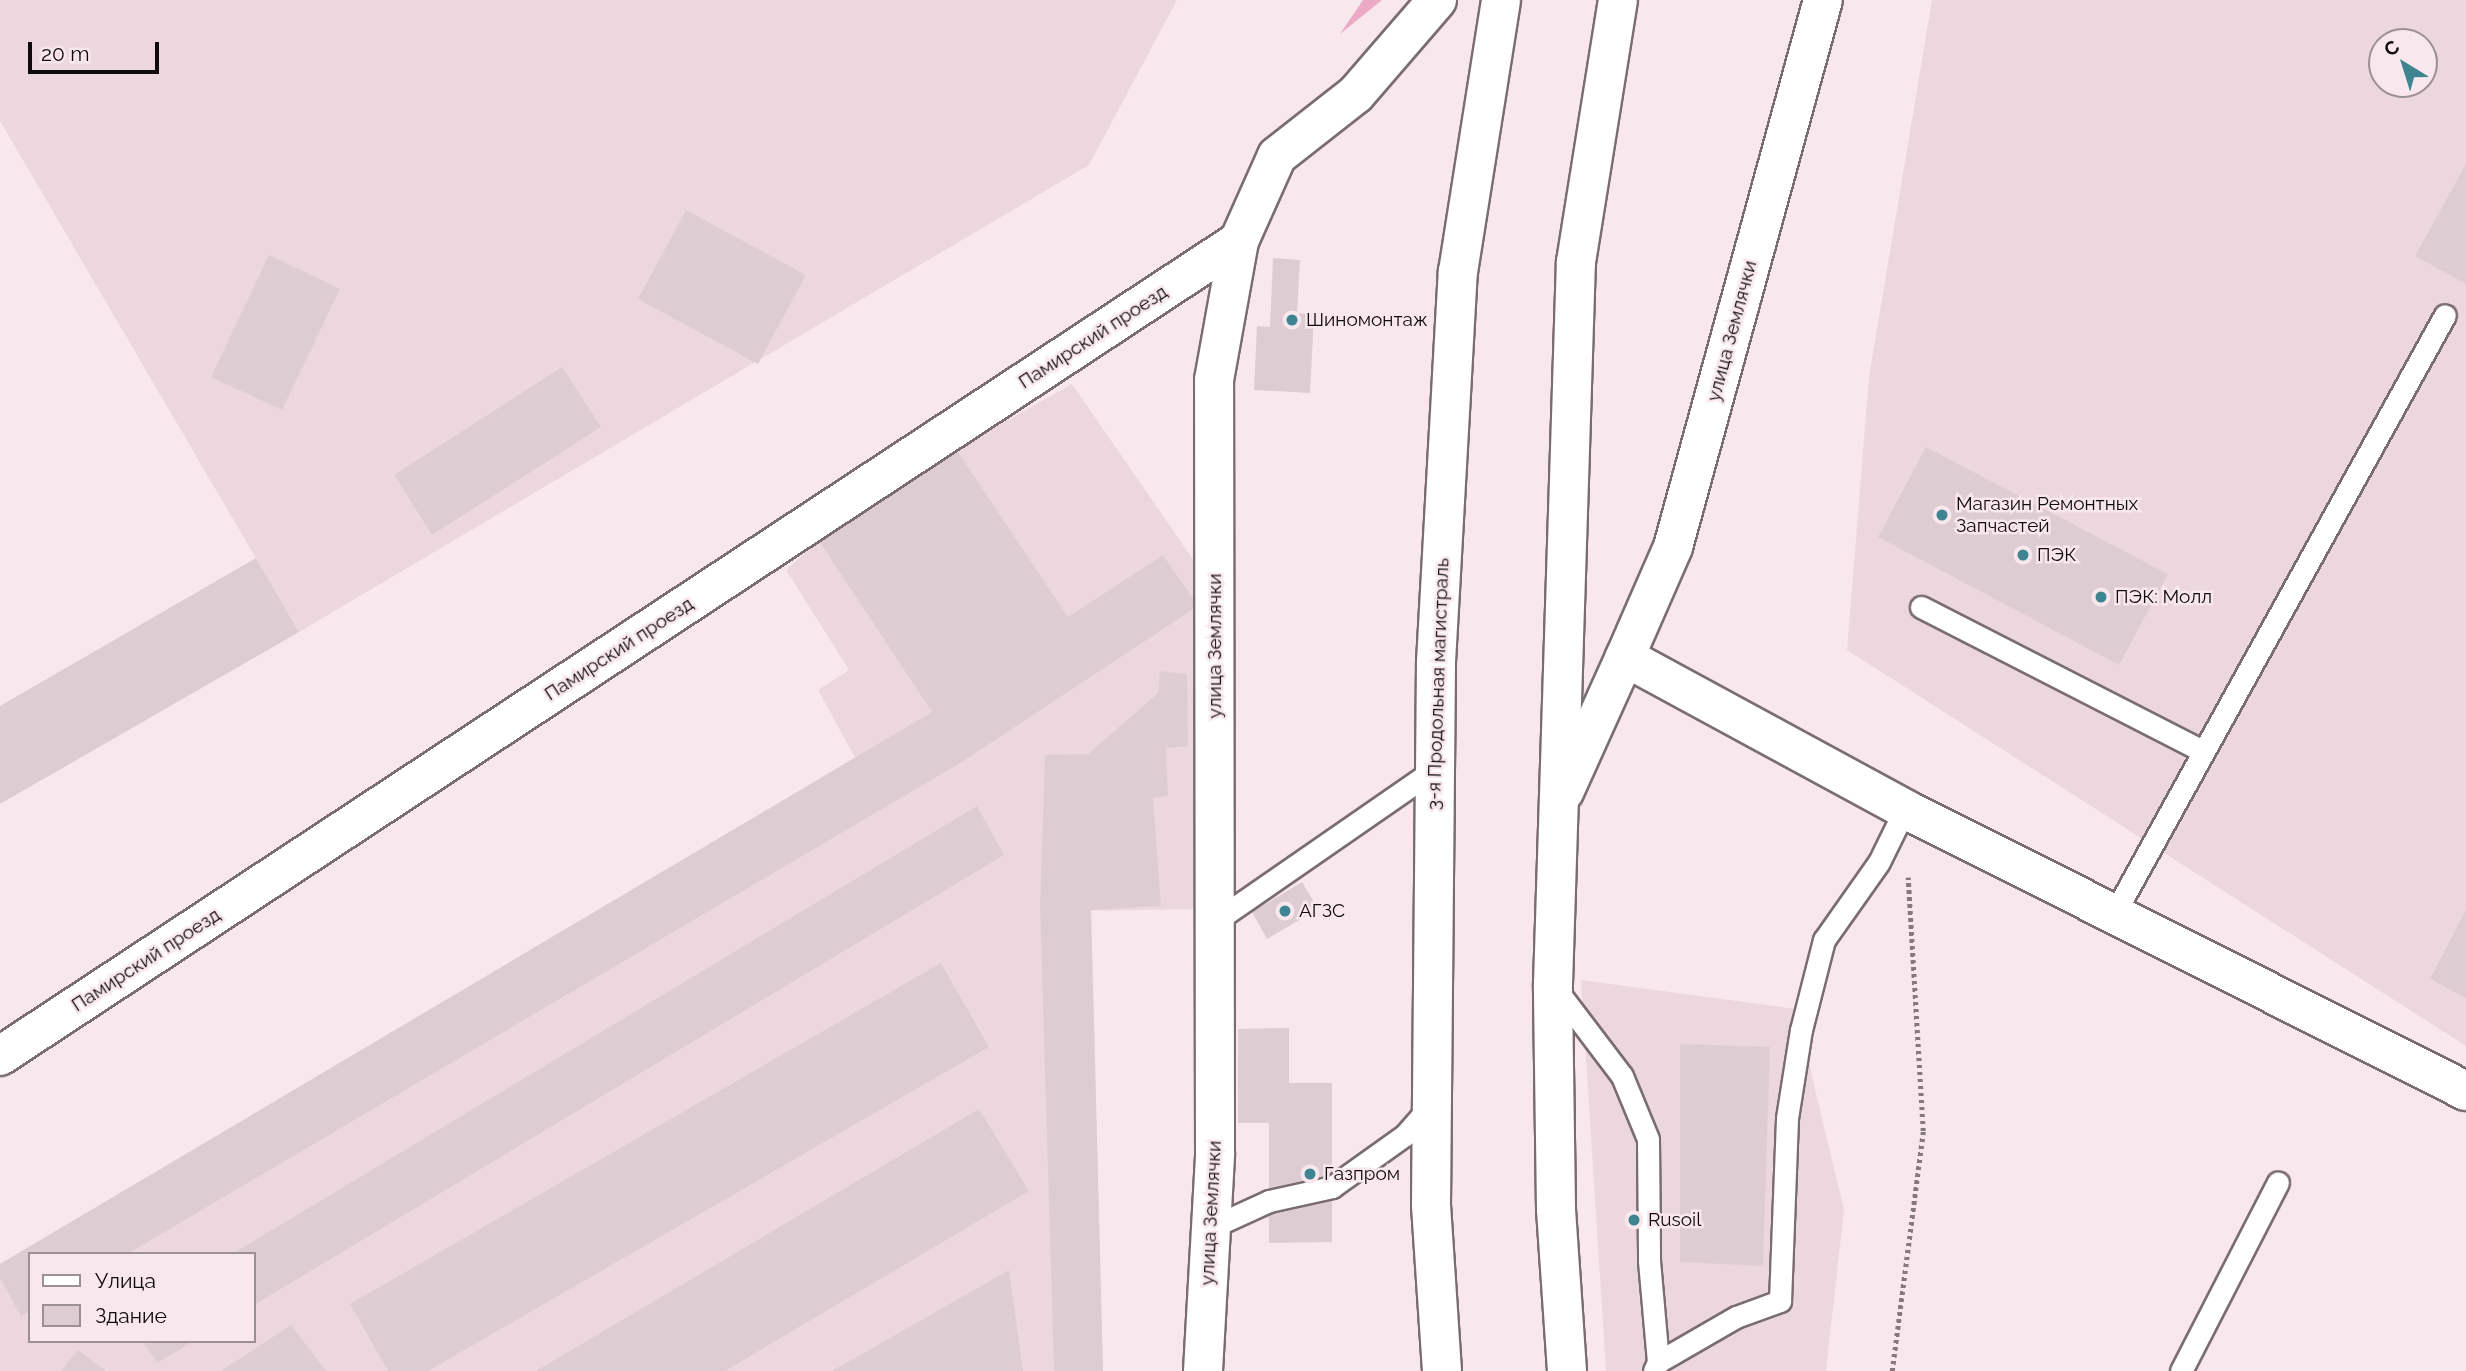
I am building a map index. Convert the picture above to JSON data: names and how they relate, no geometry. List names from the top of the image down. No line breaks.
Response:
{"streets":{"main road":["улица Землячки","Памирский проезд","3-я Продольная магистраль"]},"crossings":[["улица Землячки","Памирский проезд"]],"places":["Шиномонтаж","Магазин Ремонтных Запчастей","ПЭК","ПЭК: Молл","АГЗС","Газпром","Rusoil"],"legend":["Улица","Здание"],"scale_bar":"20 m","north":"top left"}
